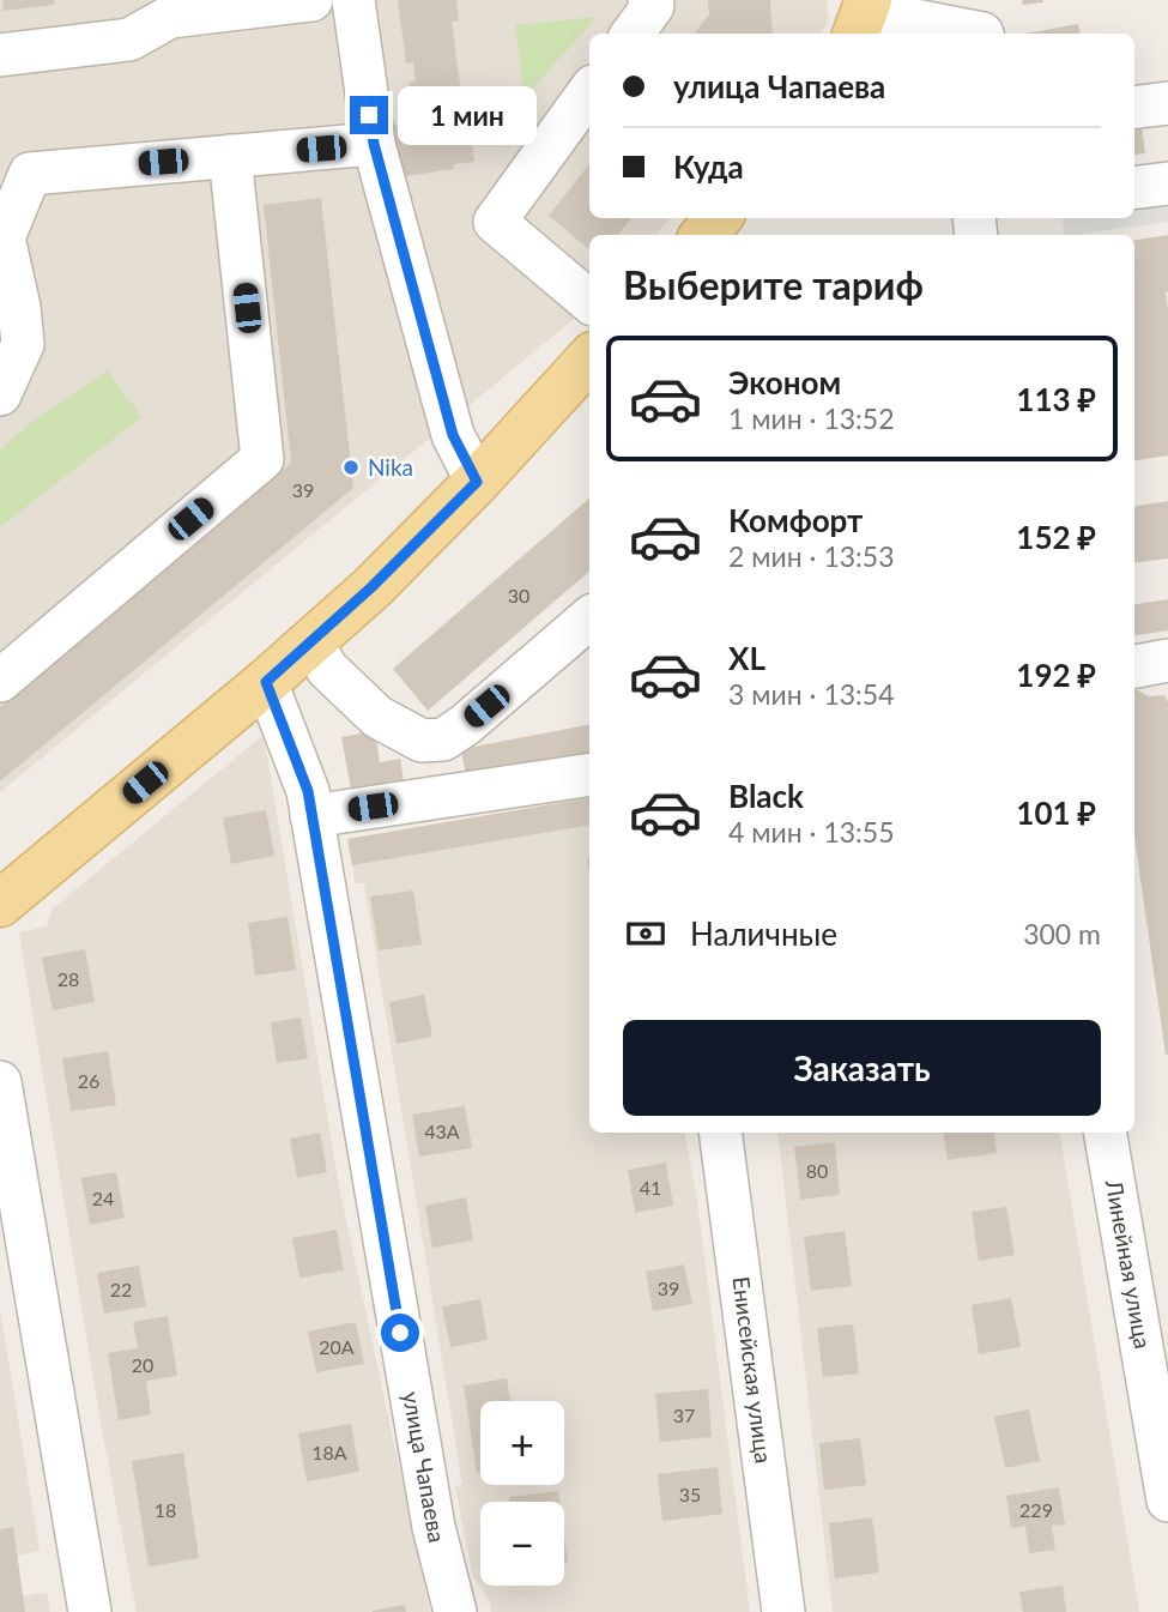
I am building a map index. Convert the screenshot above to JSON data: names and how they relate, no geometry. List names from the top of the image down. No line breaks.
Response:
{"streets":{"street":["Линейная улица","Енисейская улица","улица Чапаева"]},"places":["Nika"],"house_numbers":["39","30","28","26","43А","80","41","24","39","22","20А","20","37","18А","35","18","229"],"page":{"banner":["улица Чапаева","Куда"],"bubble":"1 мин","heading":"Выберите тариф","list":[{"name":"Эконом","note":"1 мин · 13:52","value":"113 ₽"},{"name":"Комфорт","note":"2 мин · 13:53","value":"152 ₽"},{"name":"XL","note":"3 мин · 13:54","value":"192 ₽"},{"name":"Black","note":"4 мин · 13:55","value":"101 ₽"}],"pay":["Наличные","300 m"],"buttons":"Заказать","map_buttons":["+","−"]}}
